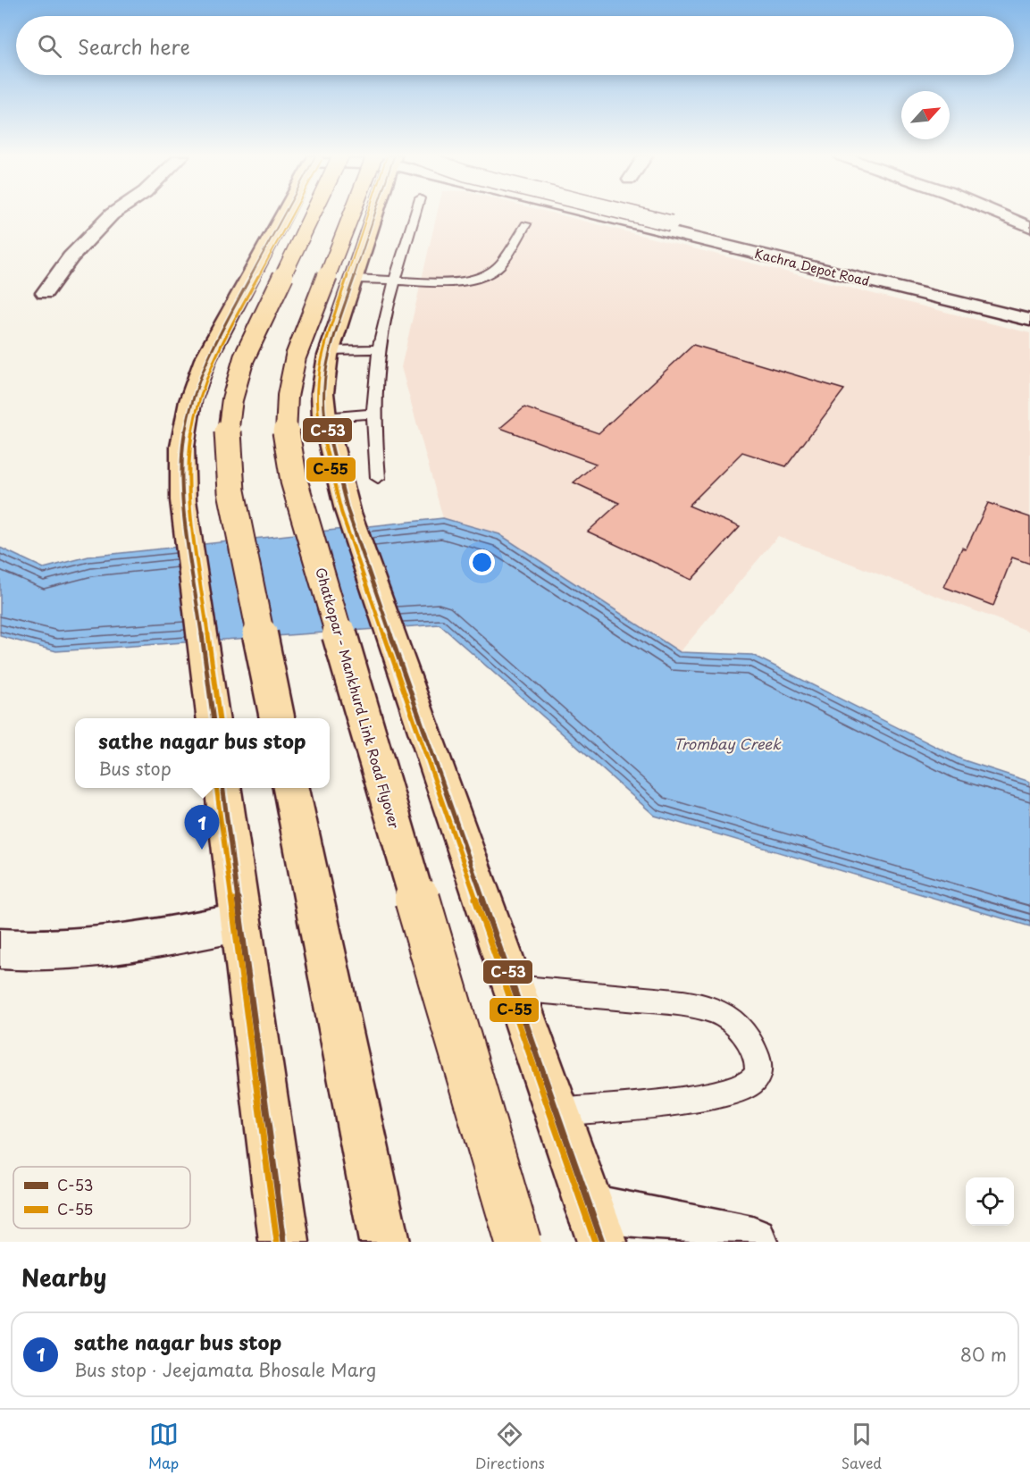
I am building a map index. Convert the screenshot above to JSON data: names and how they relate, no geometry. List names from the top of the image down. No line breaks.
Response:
{"streets":{"highway":["Ghatkopar - Mankhurd Link Road Flyover"],"street":["Kachra Depot Road"]},"water":["Trombay Creek"],"lines":["transit line C-53","transit line C-55"],"legend":["C-53","C-55"],"north":"top right","page":{"search":"Search here","popup":["sathe nagar bus stop","Bus stop"],"pins":"1","heading":"Nearby","list":[{"mark":"1","name":"sathe nagar bus stop","note":"Bus stop · Jeejamata Bhosale Marg","value":"80 m"}],"nav":["Map","Directions","Saved"]}}
